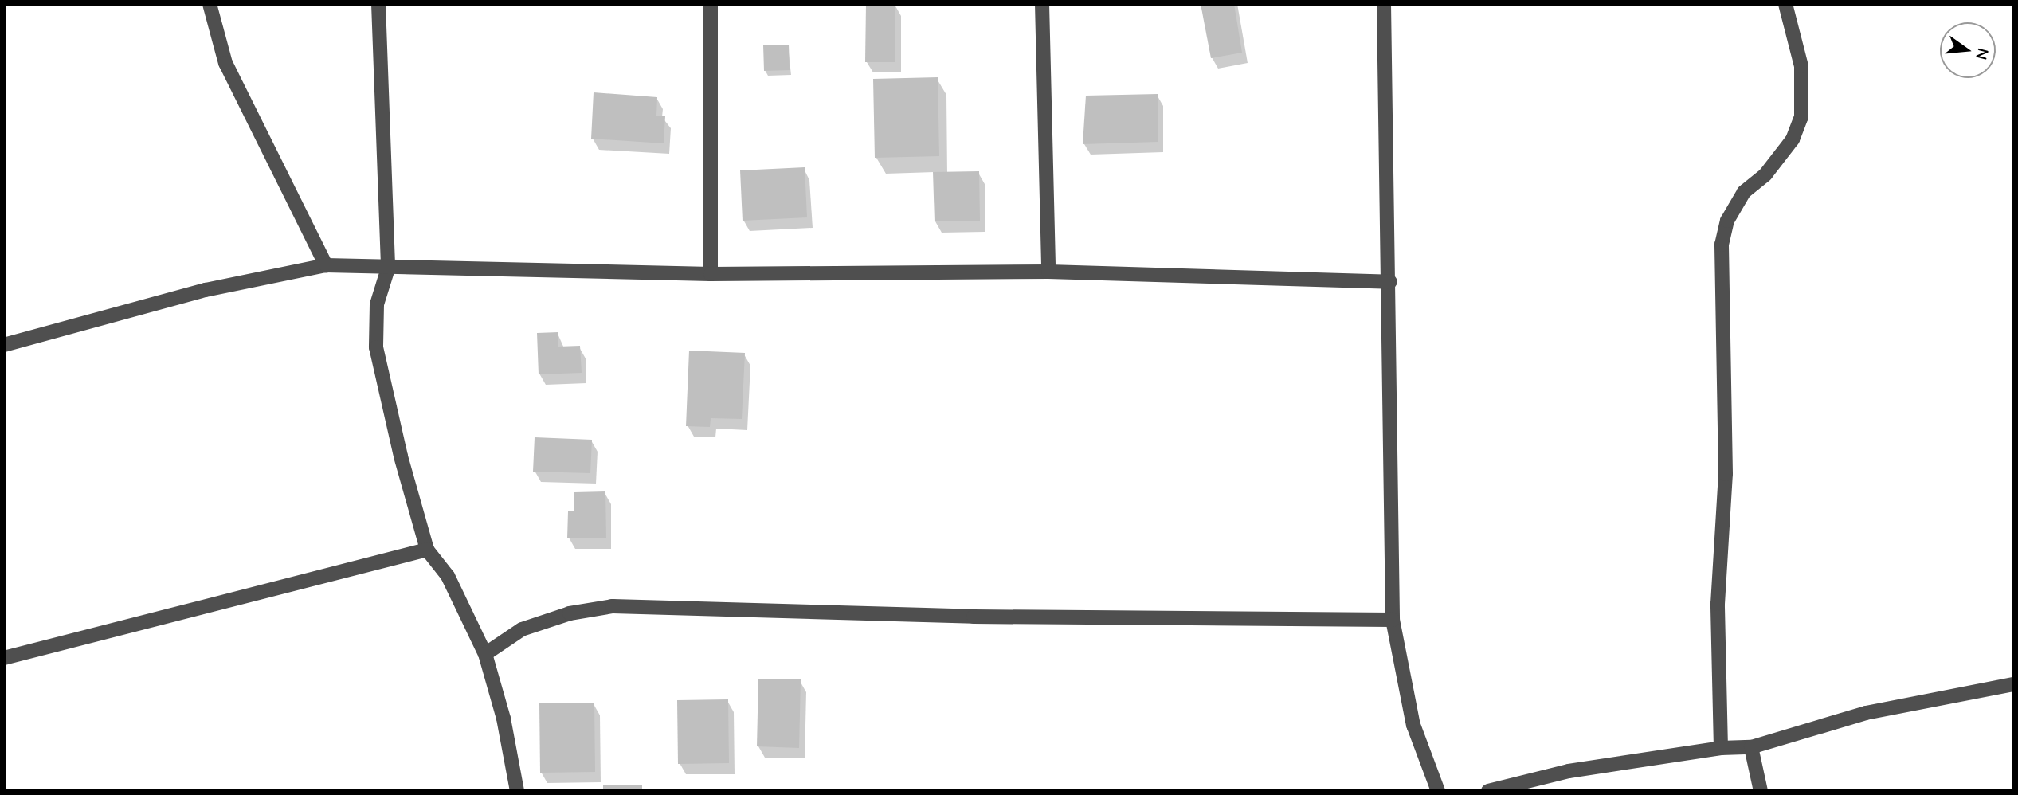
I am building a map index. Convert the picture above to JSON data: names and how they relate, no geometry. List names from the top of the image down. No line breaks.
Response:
{"north":"right"}
